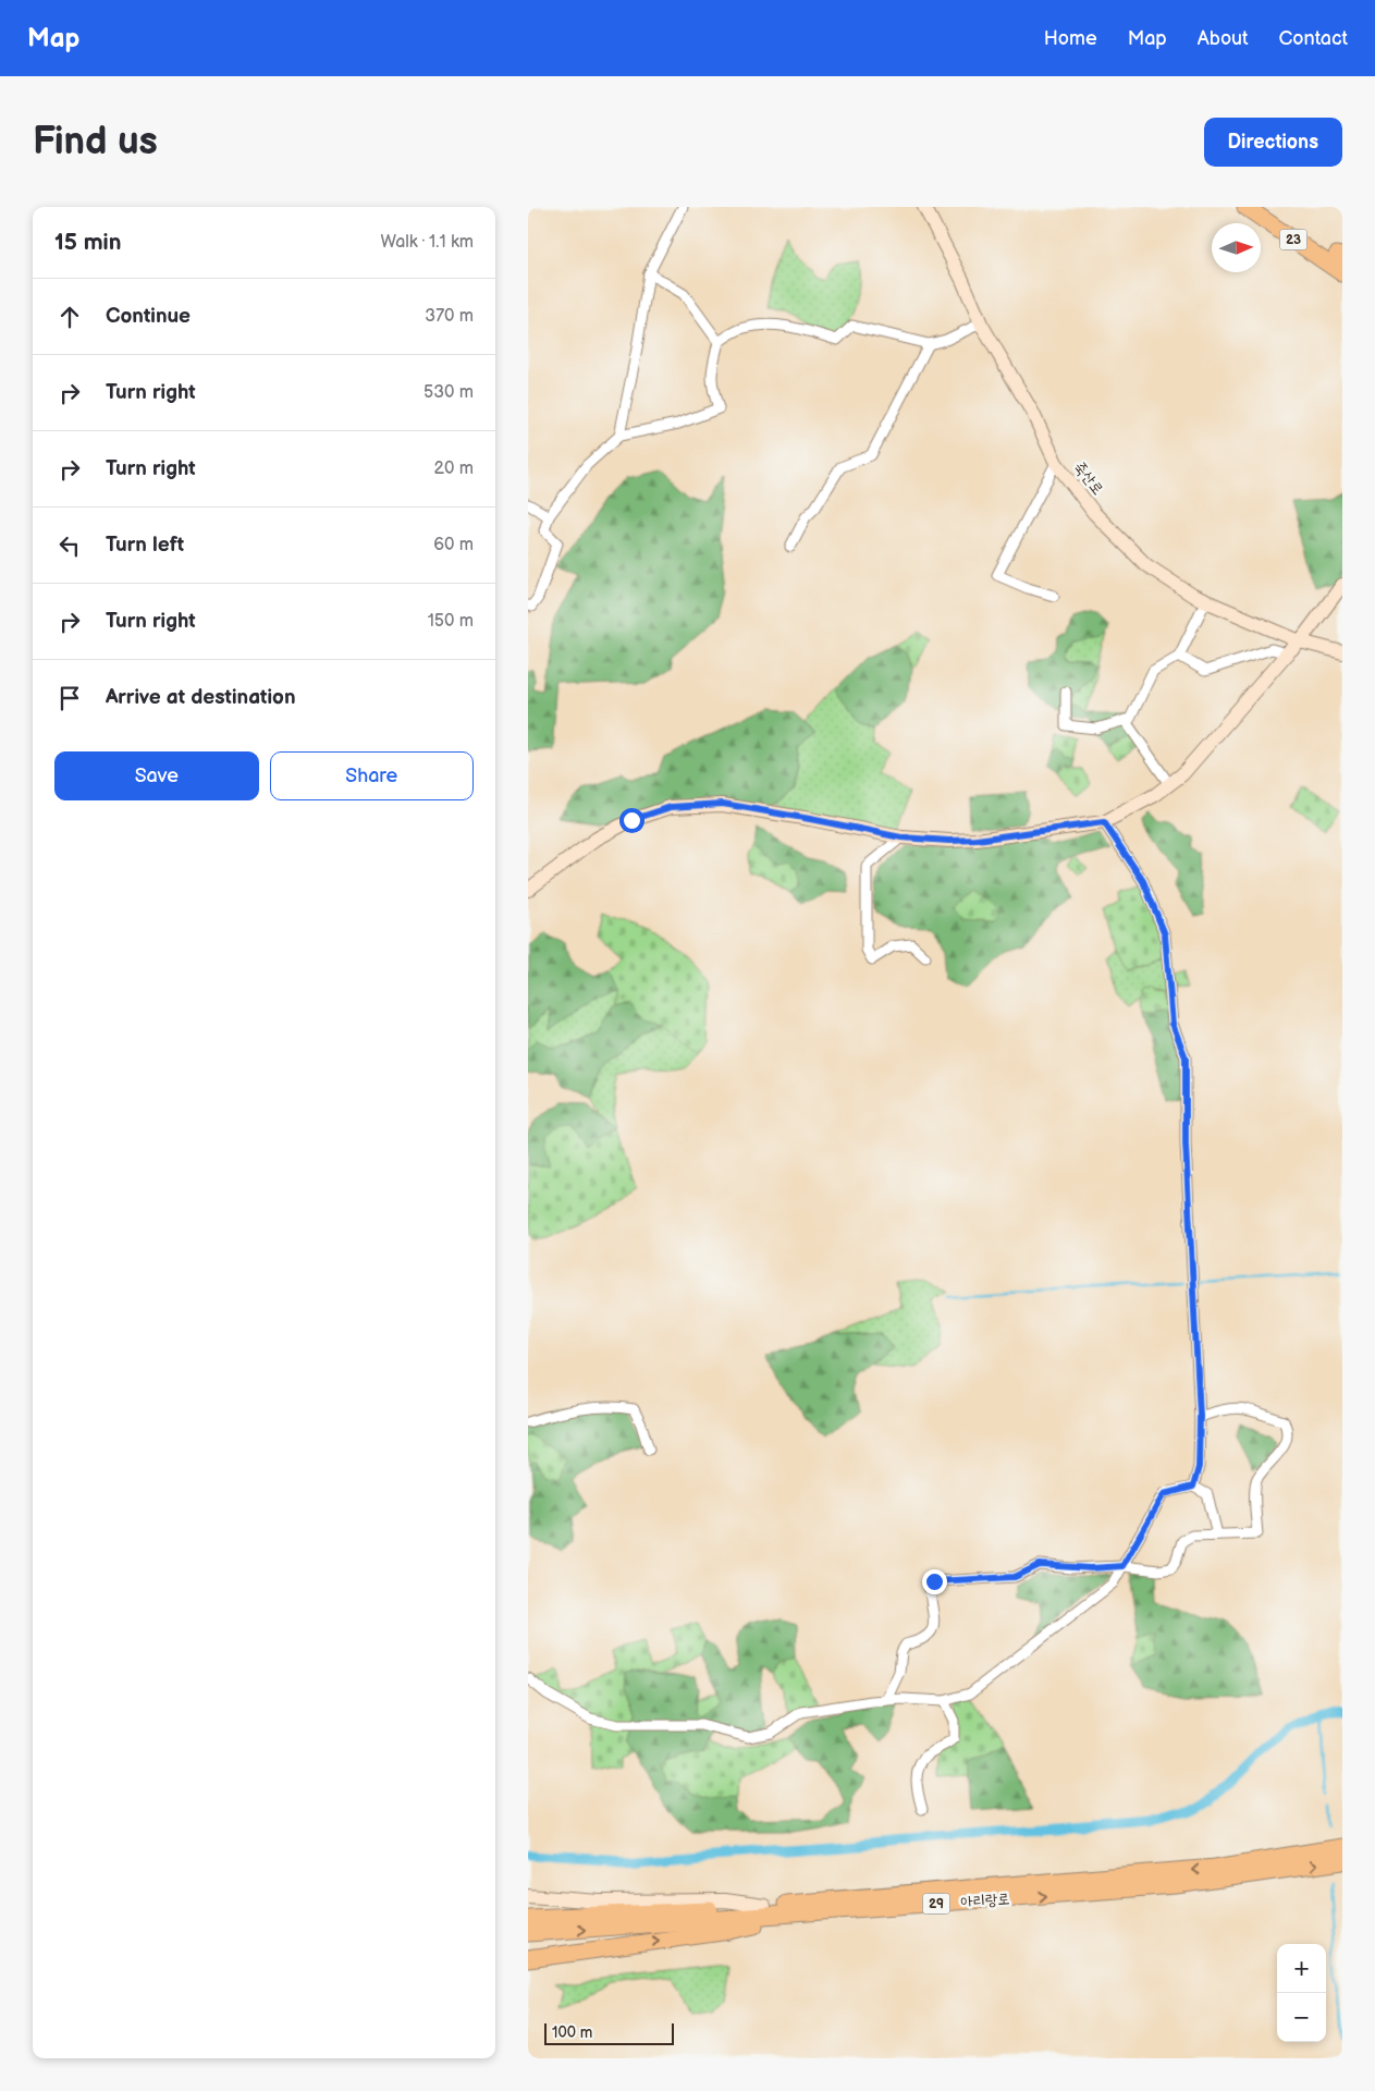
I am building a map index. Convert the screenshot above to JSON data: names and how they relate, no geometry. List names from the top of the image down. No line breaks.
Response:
{"streets":{"main road":["23","아리랑로","29"],"street":["죽산로"]},"scale_bar":"100 m","north":"right","page":{"header":"Map","nav":["Home","Map","About","Contact"],"buttons":["Directions",["Save","Share"]],"title":"Find us","heading":["15 min","Walk · 1.1 km"],"list":[["Continue","370 m"],["Turn right","530 m"],["Turn right","20 m"],["Turn left","60 m"],["Turn right","150 m"],"Arrive at destination"],"map_buttons":["+","−"],"scale":"100 m"}}
